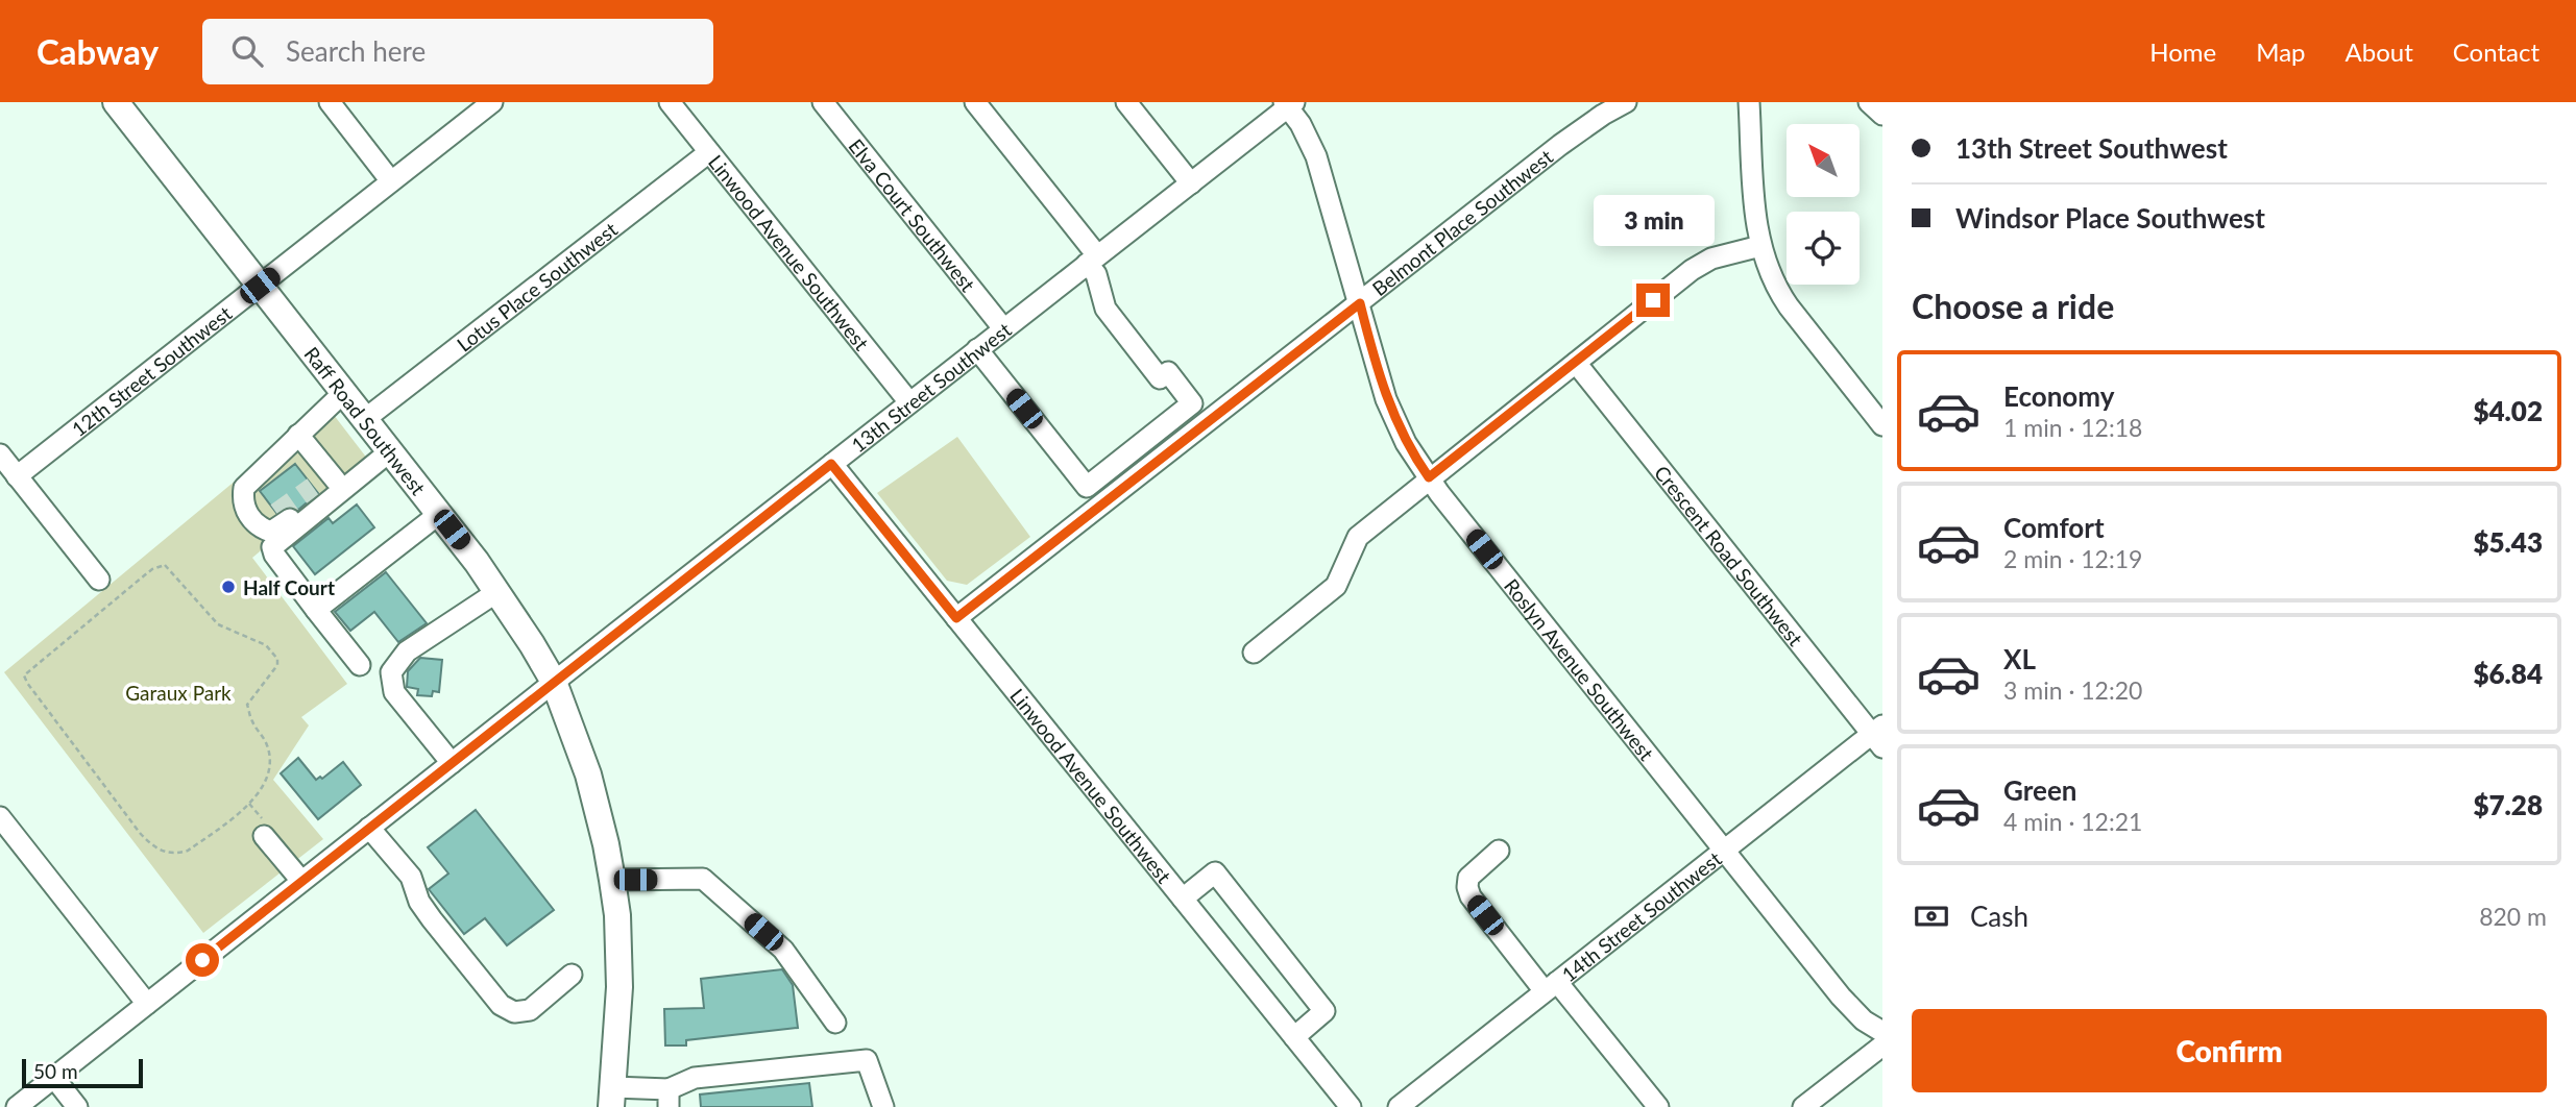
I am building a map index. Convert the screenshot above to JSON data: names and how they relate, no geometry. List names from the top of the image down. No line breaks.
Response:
{"streets":{"main road":["Raff Road Southwest"],"street":["Elva Court Southwest","Belmont Place Southwest","Linwood Avenue Southwest","Lotus Place Southwest","12th Street Southwest","13th Street Southwest","Crescent Road Southwest","Roslyn Avenue Southwest","14th Street Southwest"]},"crossings":[["Elva Court Southwest","13th Street Southwest"],["Belmont Place Southwest","Linwood Avenue Southwest"],["Belmont Place Southwest","Roslyn Avenue Southwest"],["Linwood Avenue Southwest","Lotus Place Southwest"],["Linwood Avenue Southwest","13th Street Southwest"],["Lotus Place Southwest","Raff Road Southwest"],["12th Street Southwest","Raff Road Southwest"],["13th Street Southwest","Raff Road Southwest"],["13th Street Southwest","Roslyn Avenue Southwest"],["Crescent Road Southwest","14th Street Southwest"],["Roslyn Avenue Southwest","14th Street Southwest"]],"parks":["Garaux Park"],"places":["Half Court"],"scale_bar":"50 m","north":"top left","page":{"header":"Cabway","search":"Search here","nav":["Home","Map","About","Contact"],"banner":["13th Street Southwest","Windsor Place Southwest"],"bubble":"3 min","heading":"Choose a ride","list":[{"name":"Economy","note":"1 min · 12:18","value":"$4.02"},{"name":"Comfort","note":"2 min · 12:19","value":"$5.43"},{"name":"XL","note":"3 min · 12:20","value":"$6.84"},{"name":"Green","note":"4 min · 12:21","value":"$7.28"}],"pay":["Cash","820 m"],"buttons":"Confirm","scale":"50 m"}}
